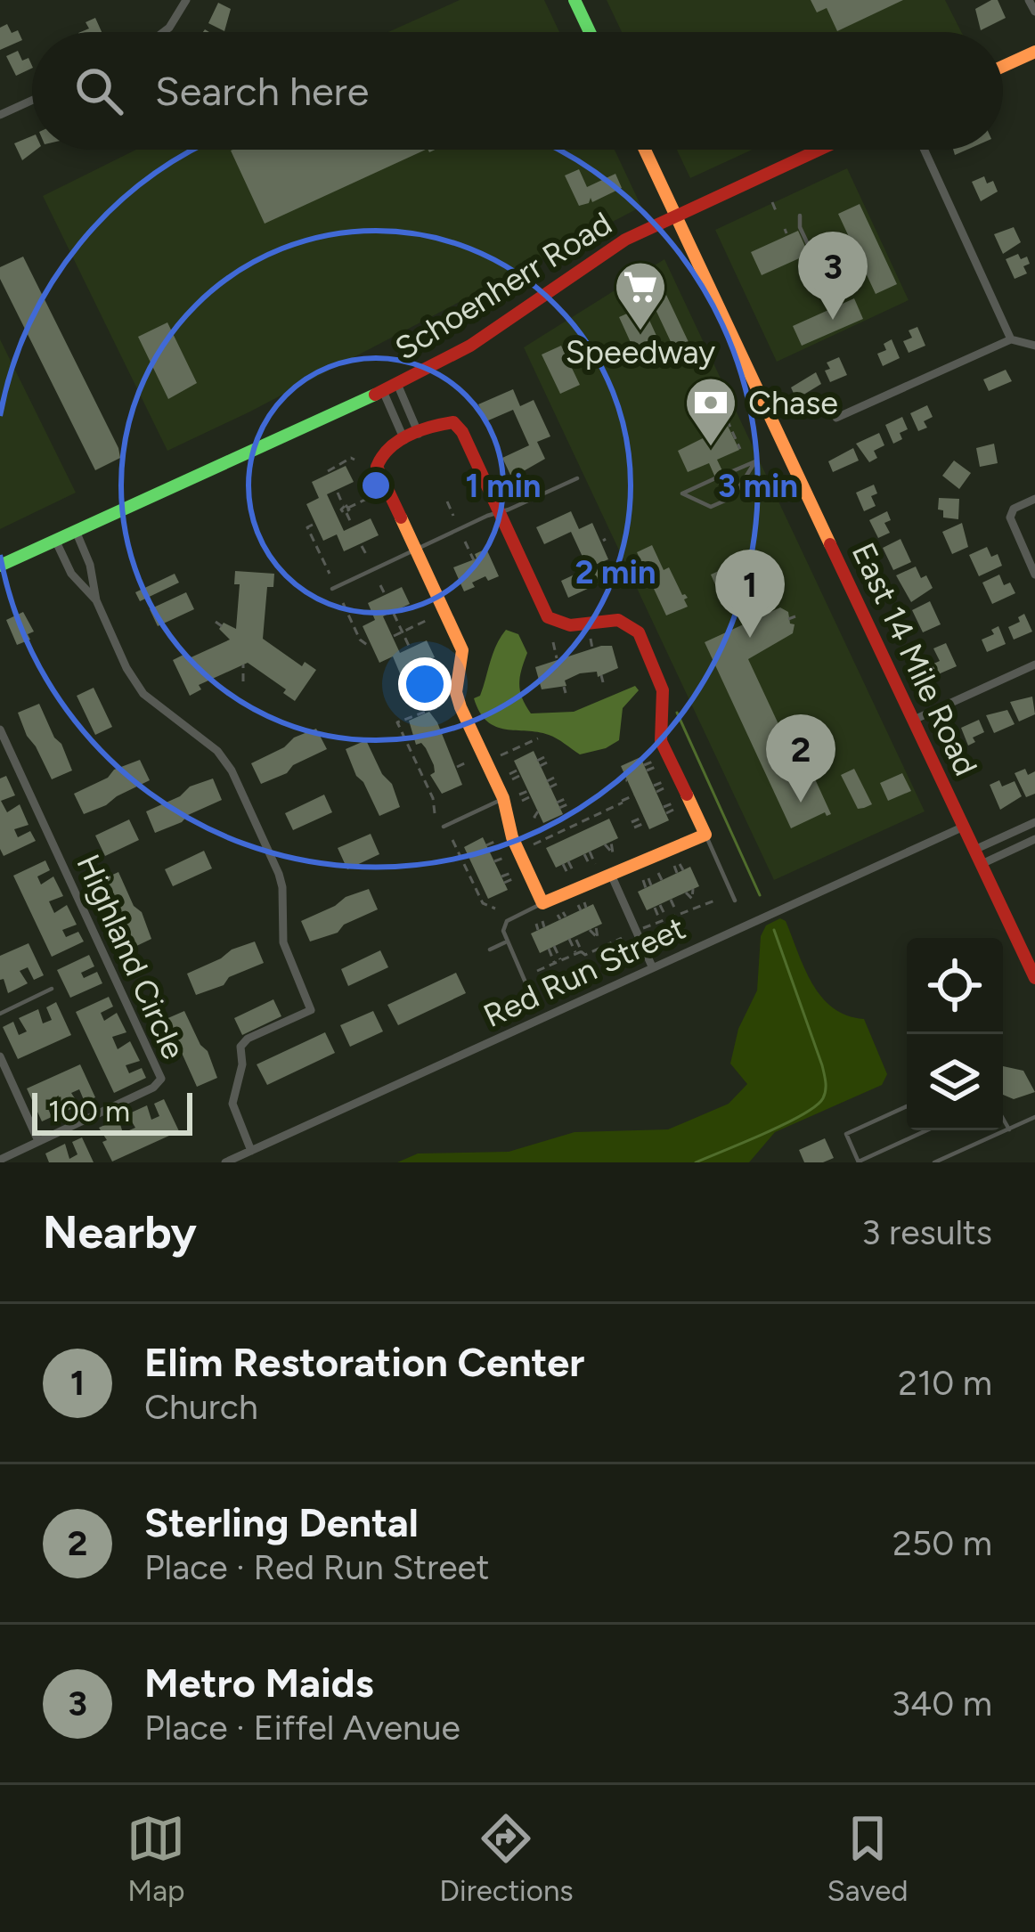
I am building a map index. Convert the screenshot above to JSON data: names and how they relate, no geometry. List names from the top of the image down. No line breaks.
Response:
{"streets":{"main road":["Schoenherr Road","East 14 Mile Road"],"street":["Highland Circle","Red Run Street"]},"crossings":[["Schoenherr Road","East 14 Mile Road"],["East 14 Mile Road","Red Run Street"]],"places":{"supermarket":["Speedway"],"bank":["Chase"]},"scale_bar":"100 m","page":{"search":"Search here","pins":["3","1","2"],"scale":"100 m","heading":["Nearby","3 results"],"list":[{"mark":"1","name":"Elim Restoration Center","note":"Church","value":"210 m"},{"mark":"2","name":"Sterling Dental","note":"Place · Red Run Street","value":"250 m"},{"mark":"3","name":"Metro Maids","note":"Place · Eiffel Avenue","value":"340 m"}],"nav":["Map","Directions","Saved"]},"rings":["1 min","3 min","2 min"]}
